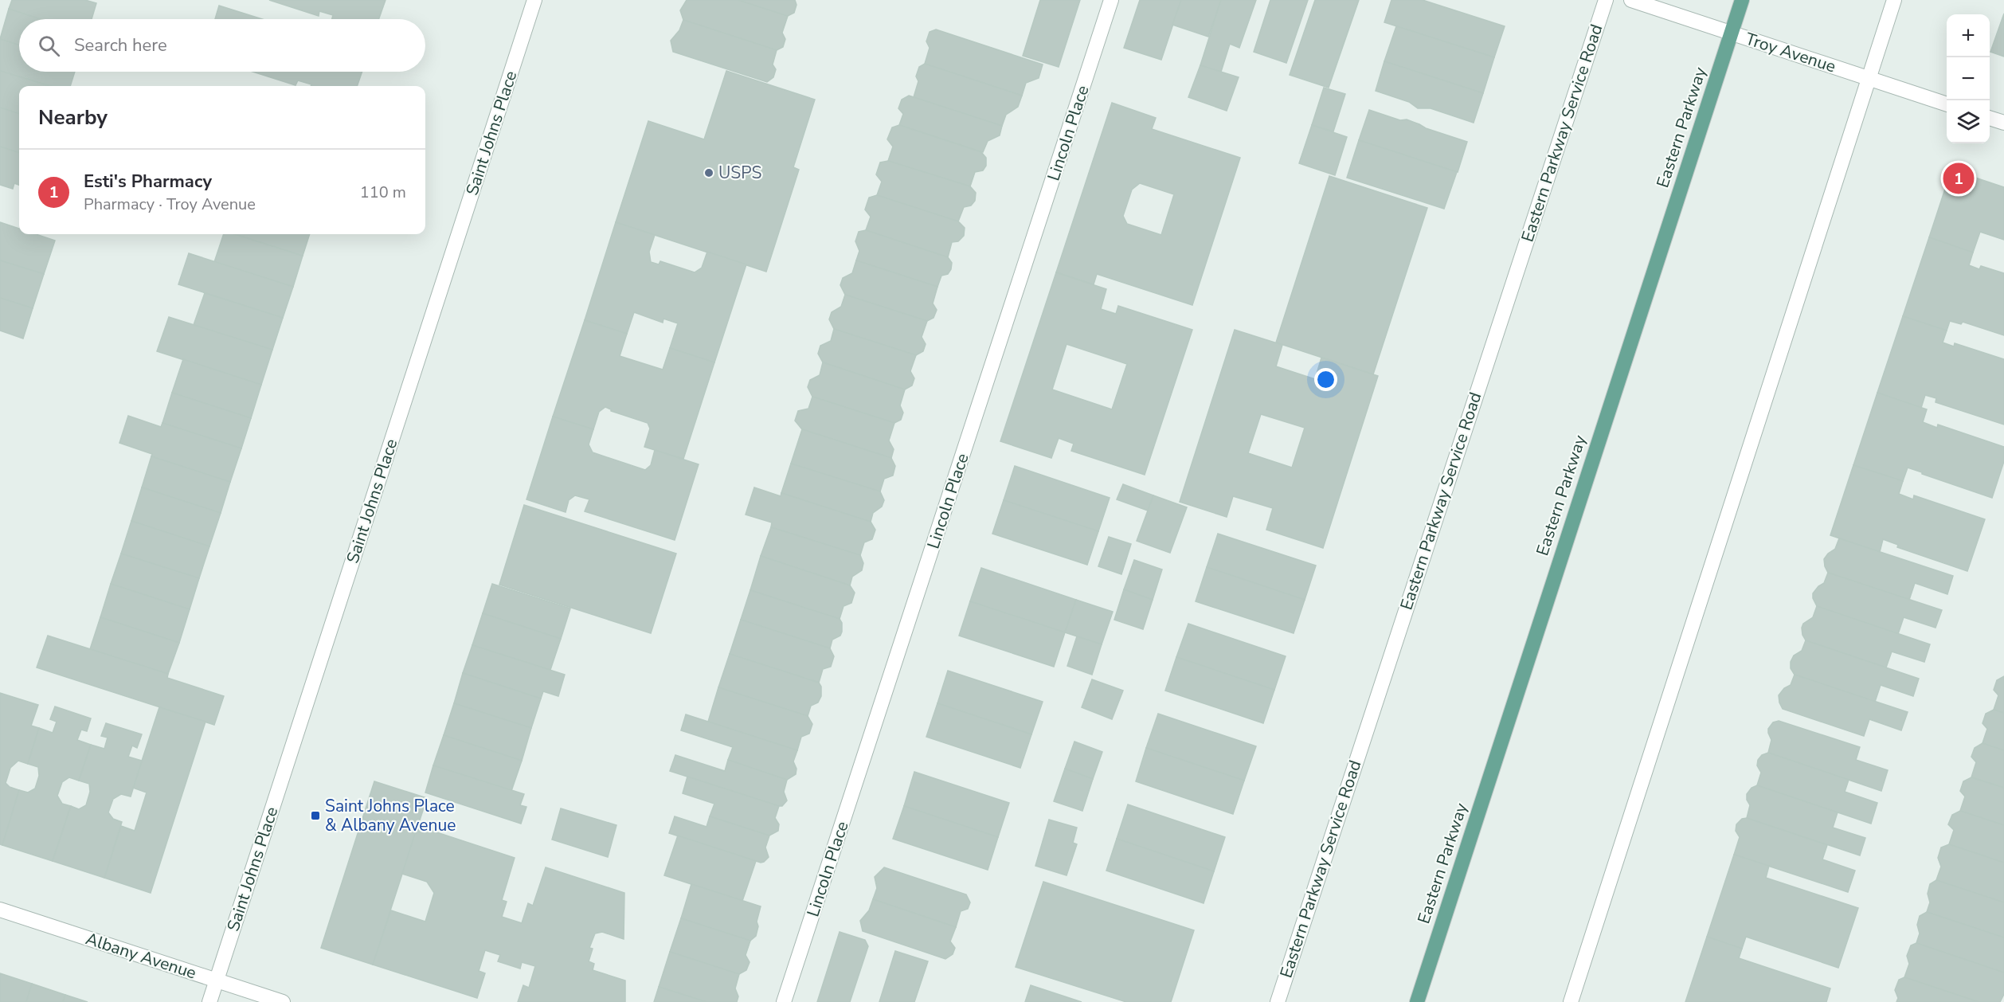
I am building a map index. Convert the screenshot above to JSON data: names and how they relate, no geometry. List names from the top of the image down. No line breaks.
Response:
{"streets":{"main road":["Eastern Parkway"],"street":["Troy Avenue","Saint Johns Place","Lincoln Place","Eastern Parkway Service Road","Albany Avenue"]},"crossings":[["Troy Avenue","Eastern Parkway"],["Saint Johns Place","Albany Avenue"]],"places":{"other":["USPS"],"transit":["Saint Johns Place & Albany Avenue"]},"page":{"map_buttons":["+","−"],"search":"Search here","heading":"Nearby","list":[{"mark":"1","name":"Esti's Pharmacy","note":"Pharmacy · Troy Avenue","value":"110 m"}],"pins":"1"}}
